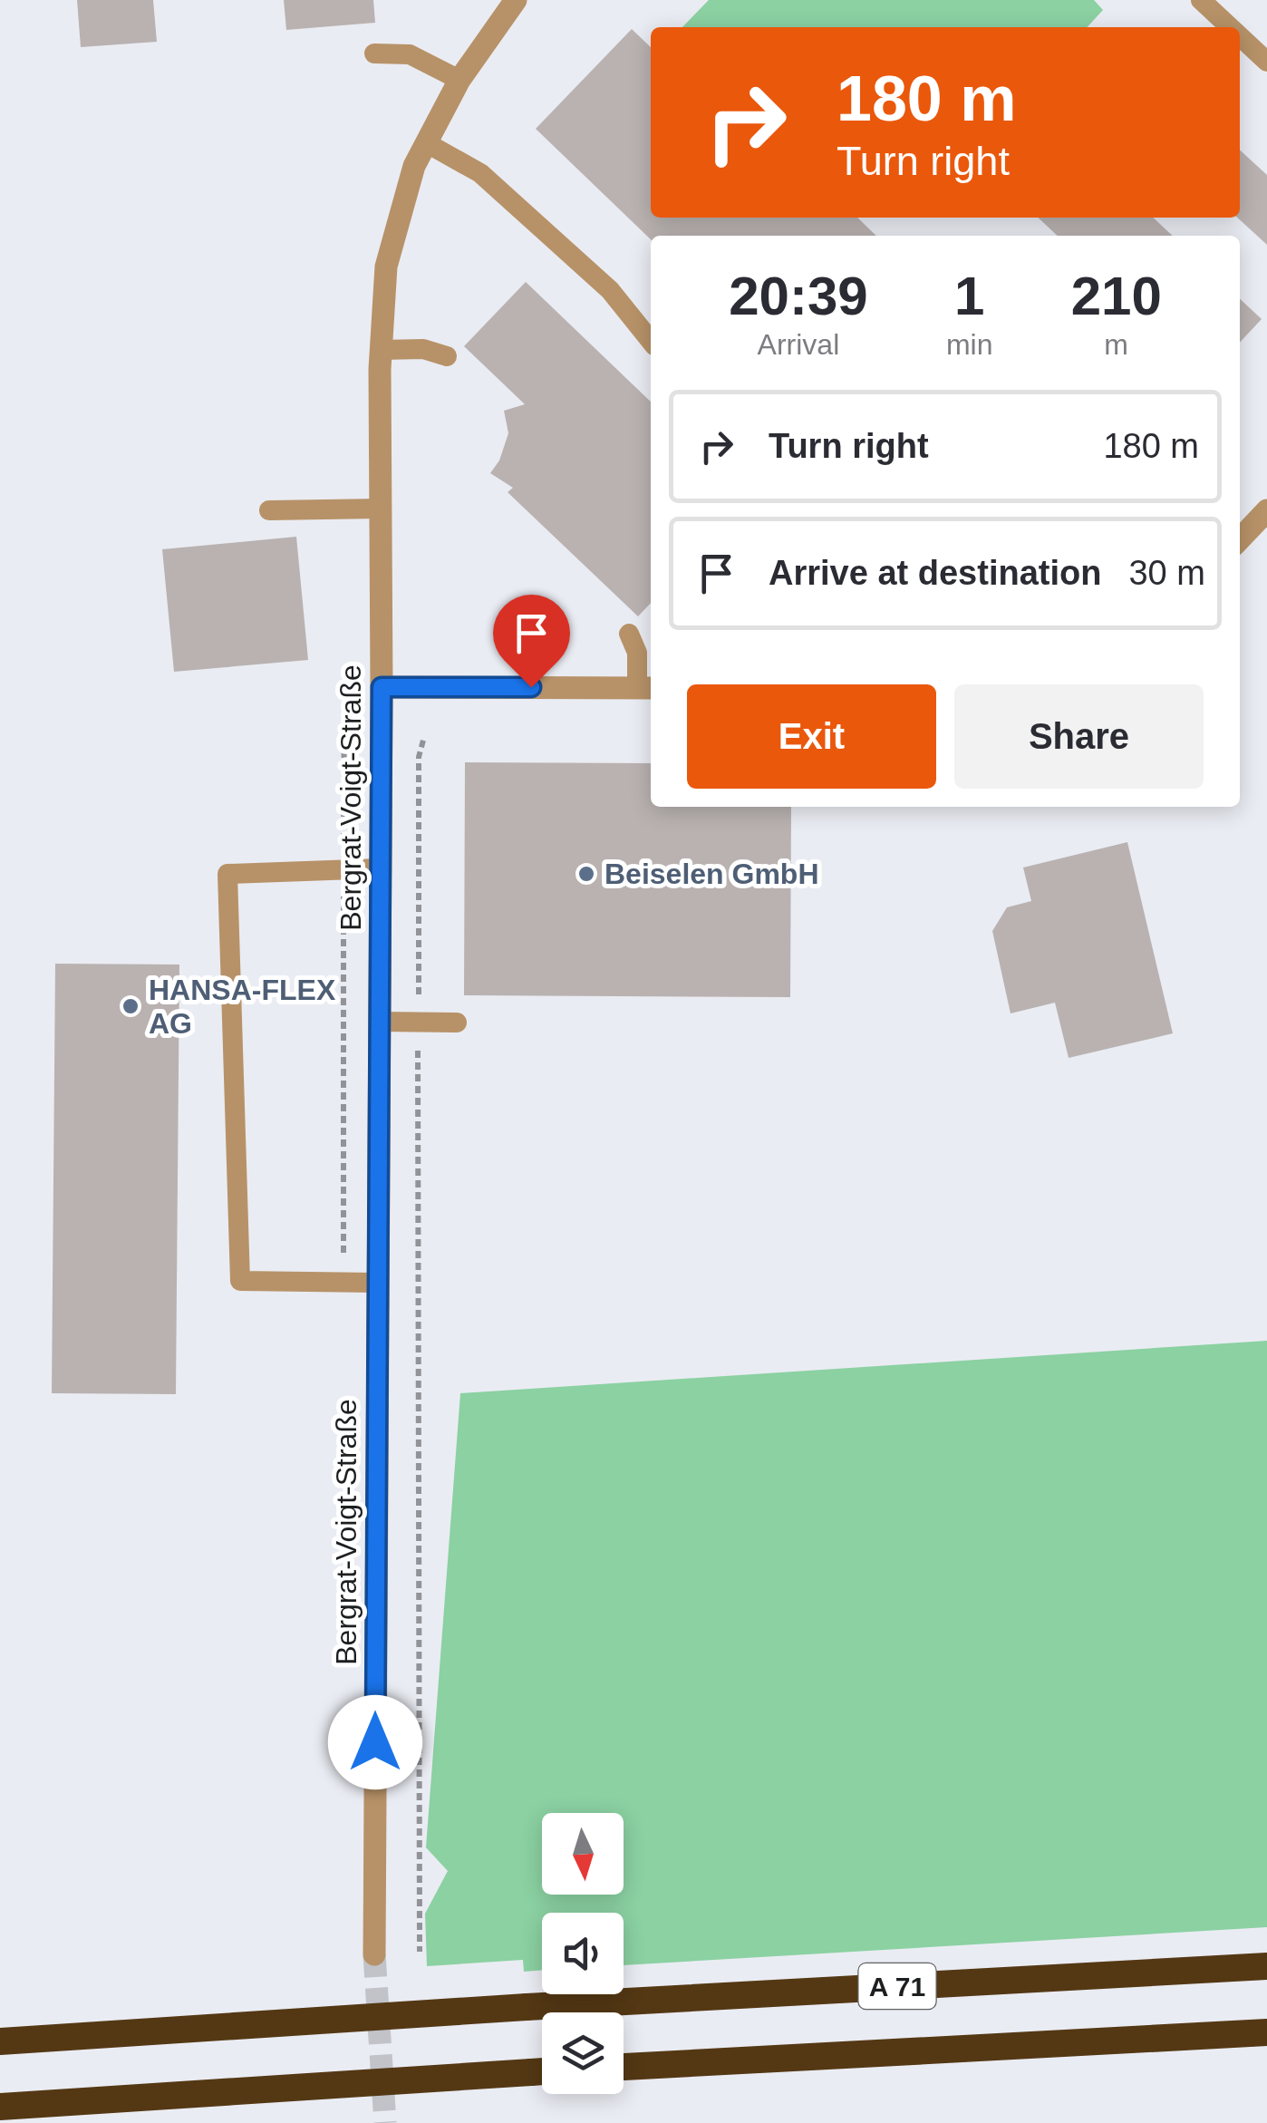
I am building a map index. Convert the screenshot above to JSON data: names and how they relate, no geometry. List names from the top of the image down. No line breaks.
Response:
{"streets":{"highway":["A 71"],"street":["Bergrat-Voigt-Straße"]},"places":["Beiselen GmbH","HANSA-FLEX AG"],"north":"bottom","page":{"turn":["180 m","Turn right"],"eta":["20:39","Arrival","1","min","210","m"],"list":[{"name":"Turn right","value":"180 m"},{"name":"Arrive at destination","value":"30 m"}],"buttons":["Exit","Share"]}}
